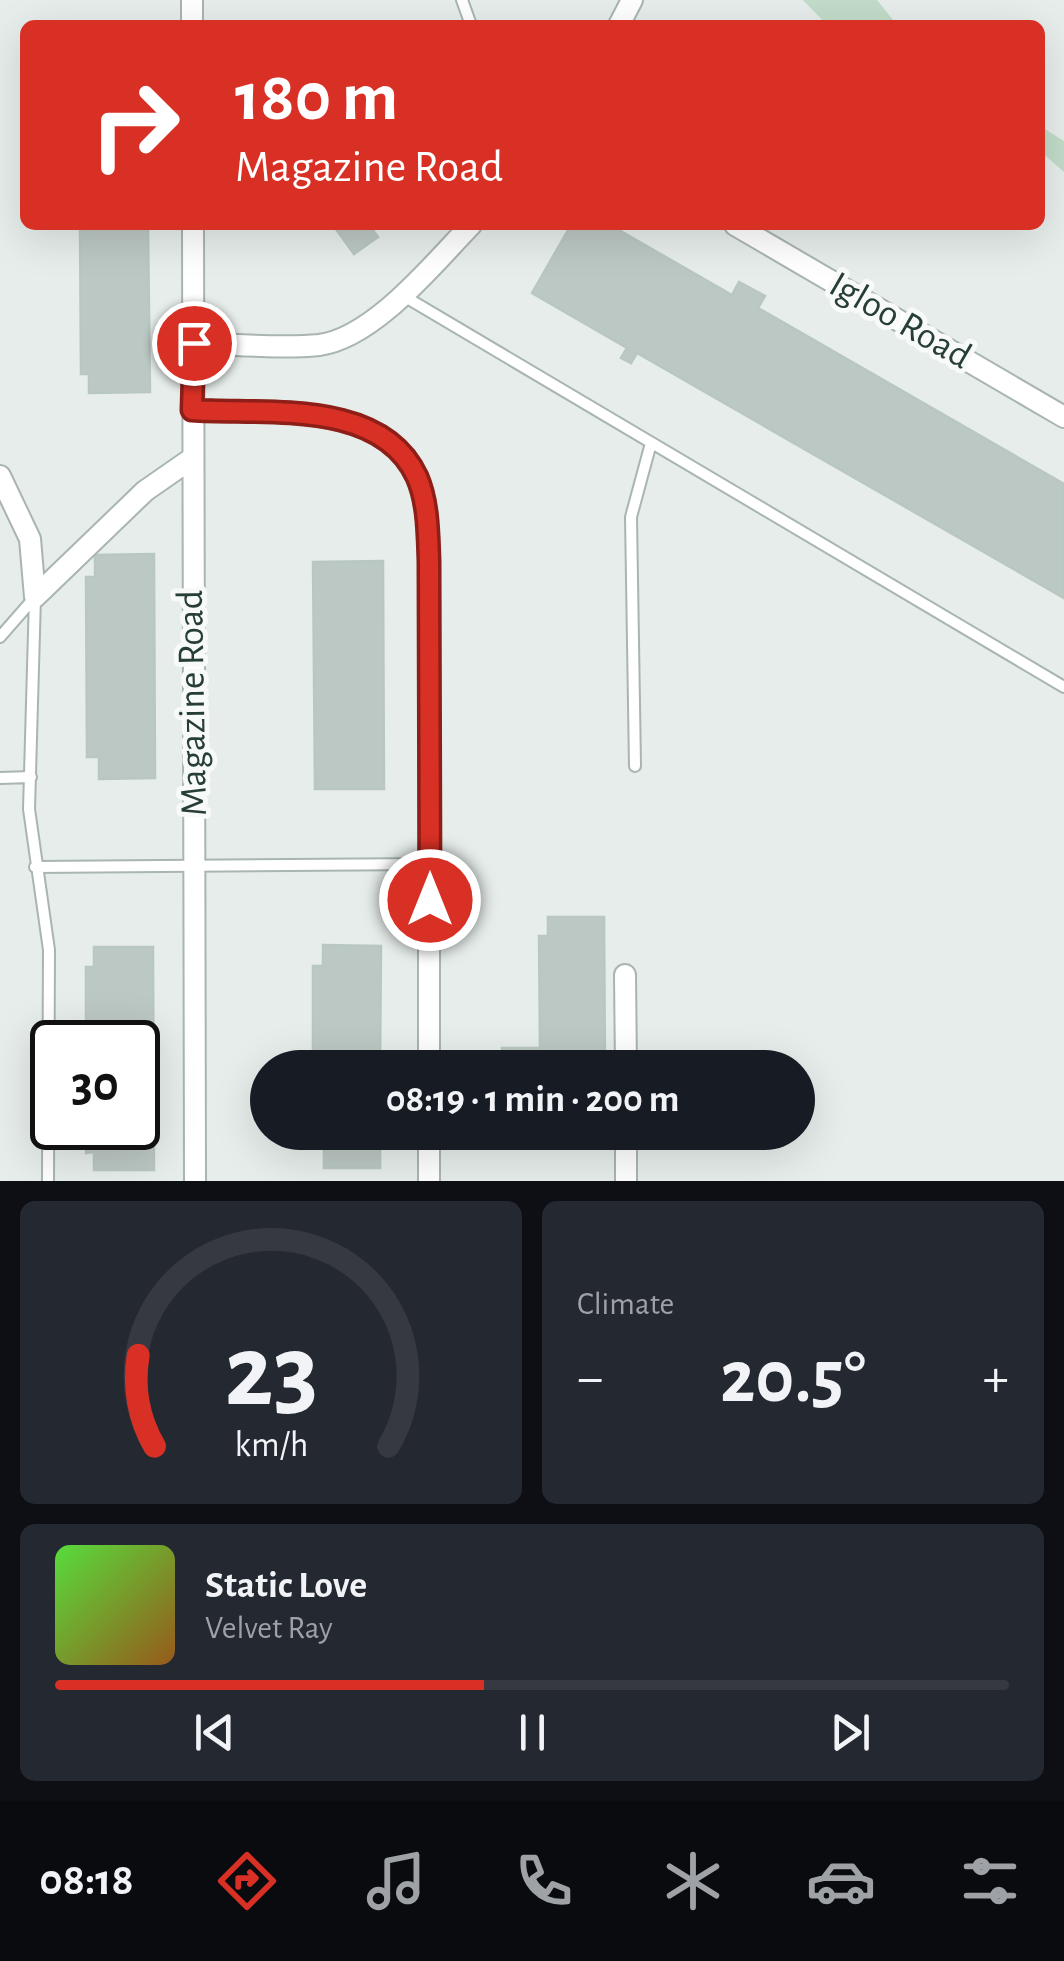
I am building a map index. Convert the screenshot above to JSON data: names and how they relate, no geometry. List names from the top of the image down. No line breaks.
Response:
{"streets":{"street":["Igloo Road","Magazine Road"]},"page":{"turn":["180 m","Magazine Road"],"limit":"30","trip":"08:19 · 1 min · 200 m","tile":"Climate","heat":["−","20.5°","+"],"song":["Static Love","Velvet Ray"],"tabs":"08:18","gauge":["23","km/h"]}}
